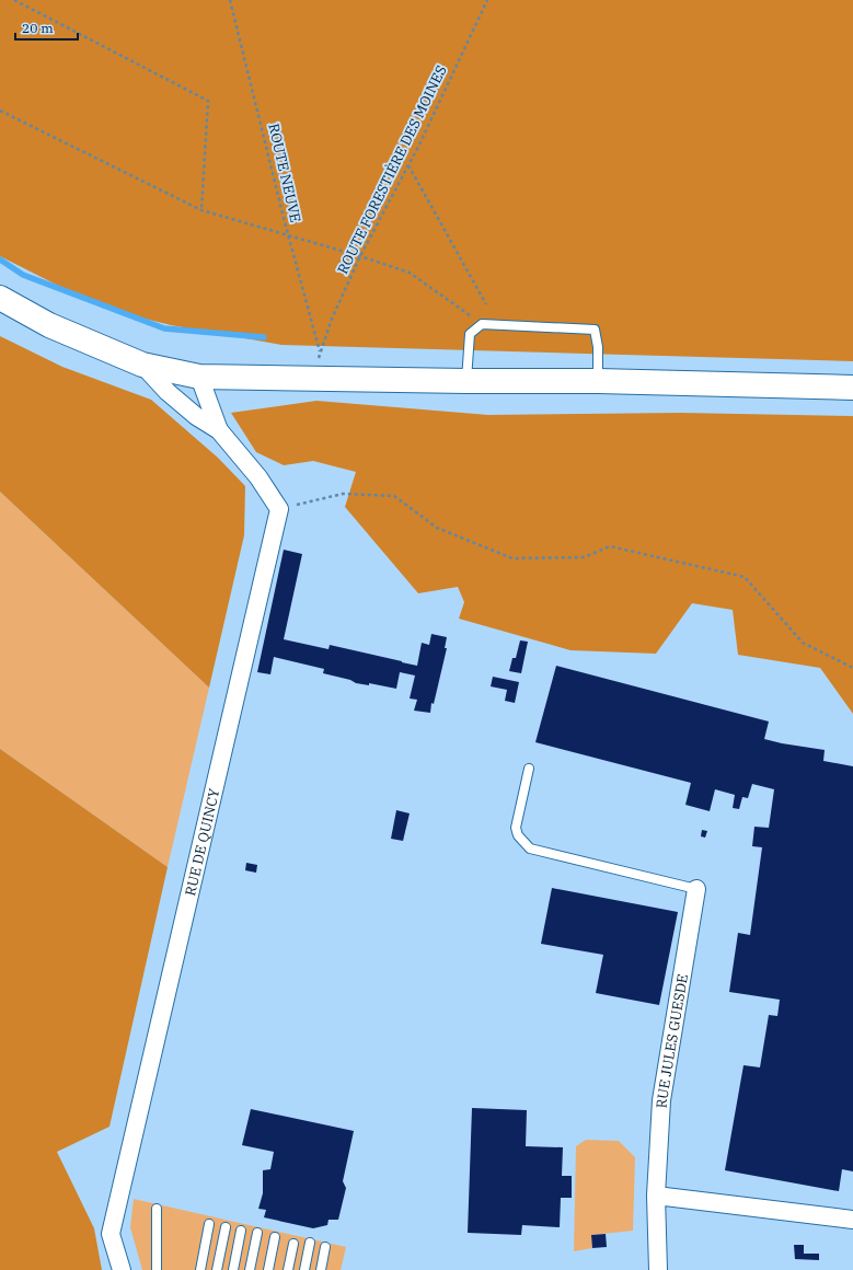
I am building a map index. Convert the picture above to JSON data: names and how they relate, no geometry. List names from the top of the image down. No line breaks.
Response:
{"streets":{"street":["RUE DE QUINCY","RUE JULES GUESDE"],"path":["ROUTE FORESTIÈRE DES MOINES","ROUTE NEUVE"]},"crossings":[["ROUTE FORESTIÈRE DES MOINES","ROUTE NEUVE"]],"scale_bar":"20 m"}
